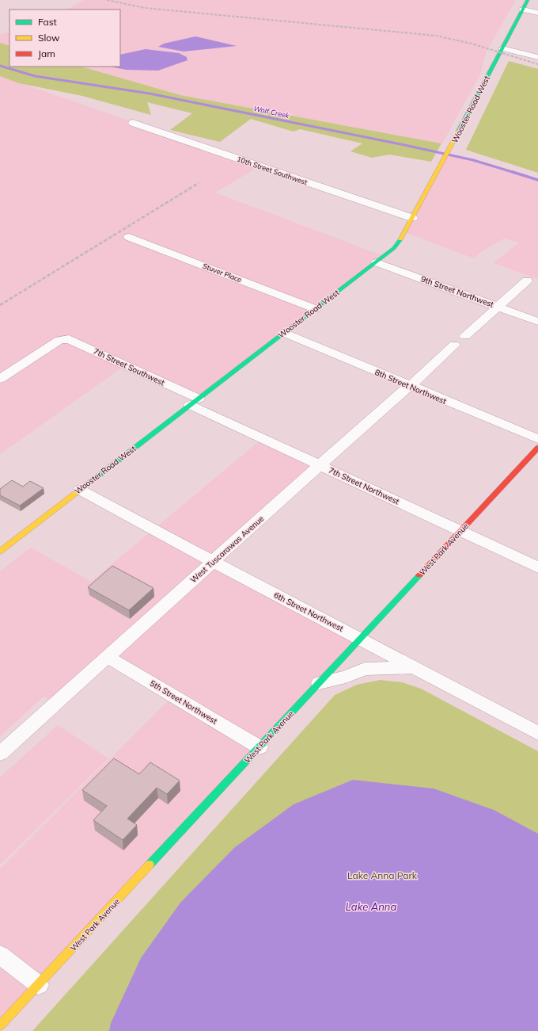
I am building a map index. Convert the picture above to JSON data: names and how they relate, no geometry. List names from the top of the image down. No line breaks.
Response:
{"streets":{"main road":["Wooster Road West","West Park Avenue"],"street":["10th Street Southwest","Stuver Place","9th Street Northwest","7th Street Southwest","8th Street Northwest","7th Street Northwest","West Tuscarawas Avenue","6th Street Northwest","5th Street Northwest"]},"crossings":[["Wooster Road West","10th Street Southwest"],["Wooster Road West","Stuver Place"],["Wooster Road West","9th Street Northwest"],["Wooster Road West","7th Street Southwest"],["Wooster Road West","8th Street Northwest"],["Wooster Road West","7th Street Northwest"],["Wooster Road West","6th Street Northwest"],["7th Street Southwest","7th Street Northwest"],["8th Street Northwest","West Tuscarawas Avenue"],["7th Street Northwest","West Tuscarawas Avenue"],["7th Street Northwest","West Park Avenue"],["West Tuscarawas Avenue","6th Street Northwest"],["West Tuscarawas Avenue","5th Street Northwest"],["West Park Avenue","6th Street Northwest"],["West Park Avenue","5th Street Northwest"]],"water":["Wolf Creek","Lake Anna"],"parks":["Lake Anna Park"],"legend":["Fast","Slow","Jam"]}
